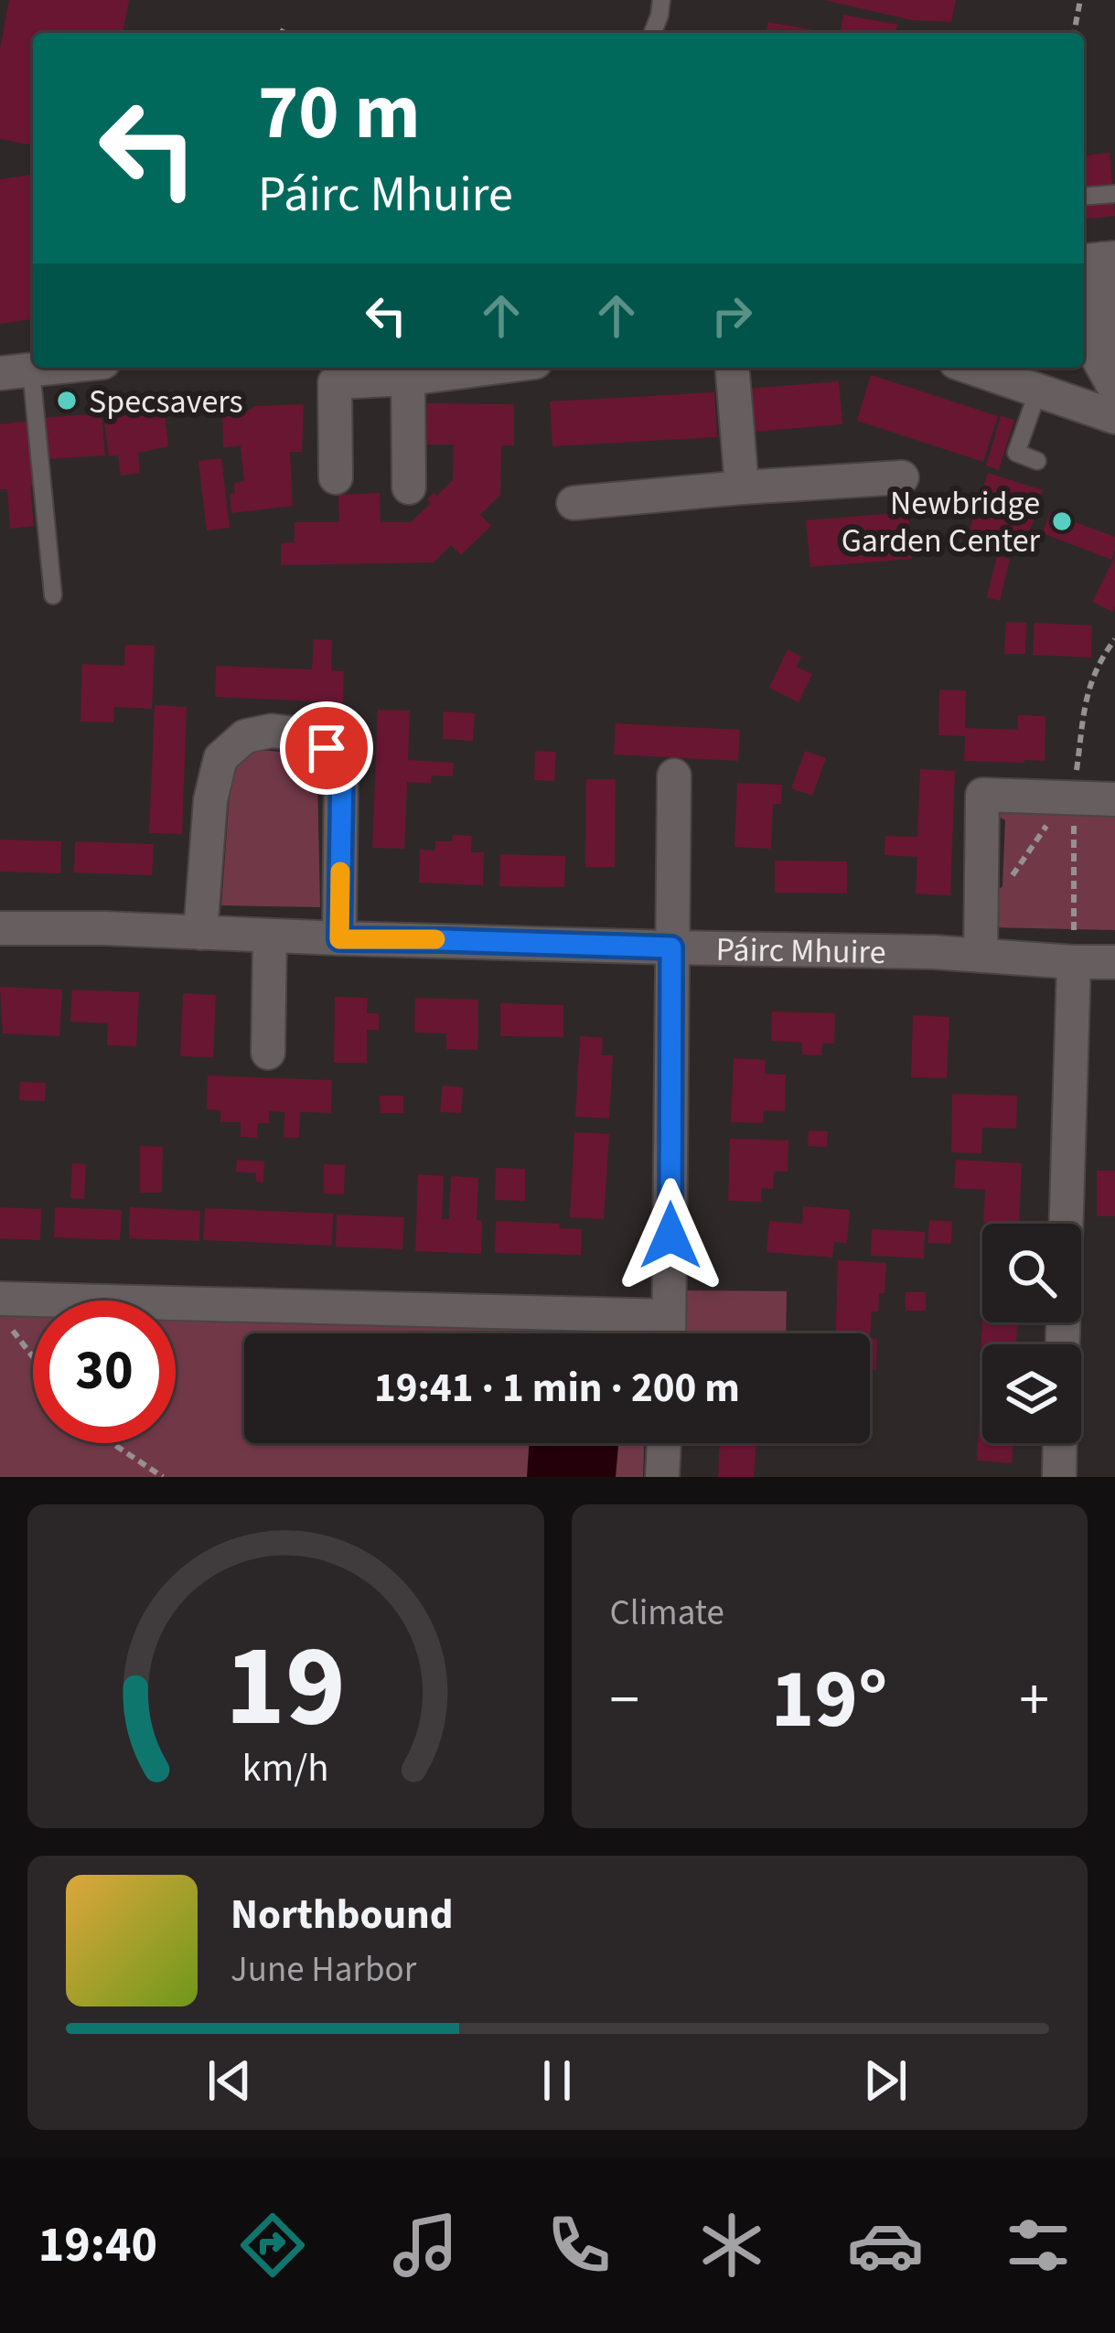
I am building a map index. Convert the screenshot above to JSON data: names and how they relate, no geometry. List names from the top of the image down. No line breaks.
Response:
{"streets":{"street":["Páirc Mhuire"]},"places":["Specsavers","Newbridge Garden Center"],"page":{"turn":["70 m","Páirc Mhuire"],"limit":"30","trip":"19:41 · 1 min · 200 m","tile":"Climate","heat":["−","19°","+"],"song":["Northbound","June Harbor"],"tabs":"19:40","gauge":["19","km/h"]}}
